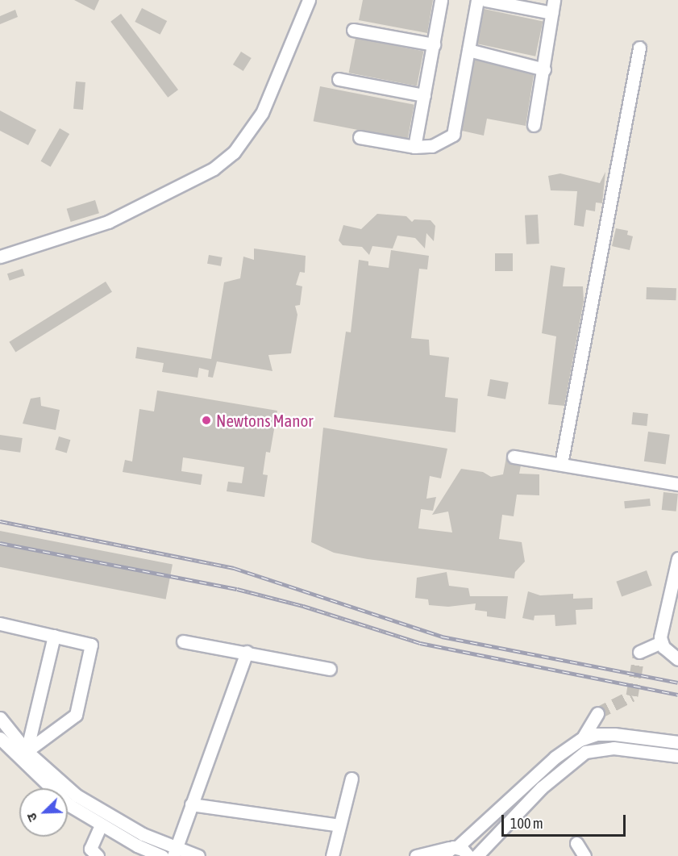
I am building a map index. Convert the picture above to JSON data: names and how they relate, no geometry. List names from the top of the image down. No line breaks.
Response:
{"places":["Newtons Manor"],"scale_bar":"100 m","north":"bottom left"}
